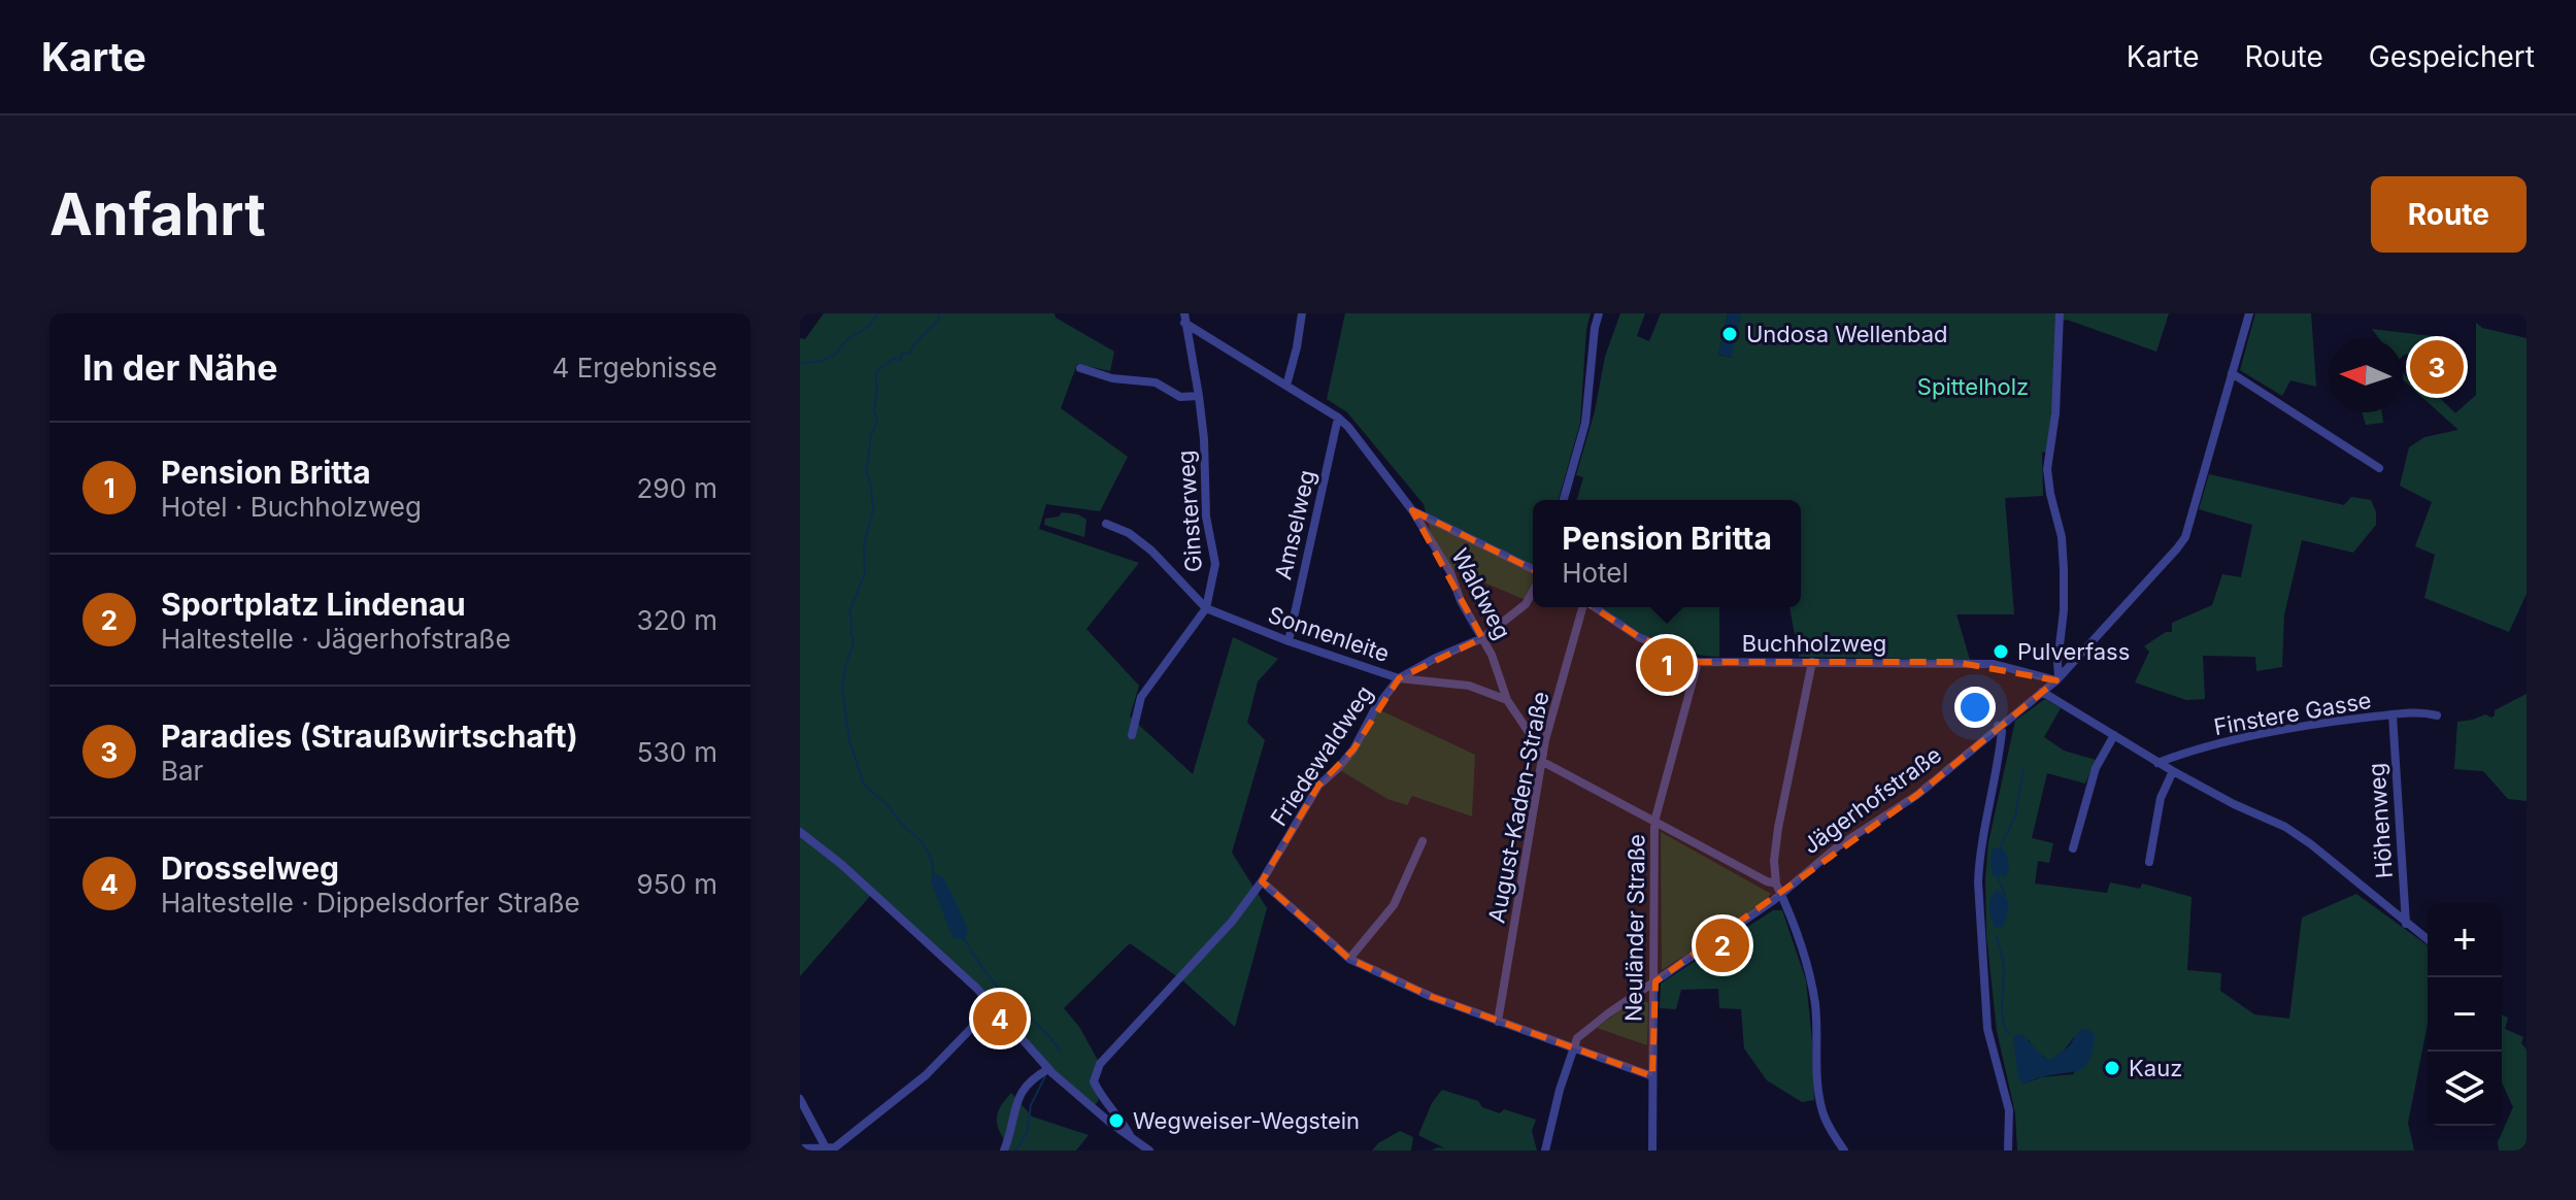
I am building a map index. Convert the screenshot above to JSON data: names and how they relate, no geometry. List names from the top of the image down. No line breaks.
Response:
{"streets":{"street":["Ginsterweg","Amselweg","Waldweg","Sonnenleite","Buchholzweg","Finstere Gasse","Friedewaldweg","Jägerhofstraße","August-Kaden-Straße","Höhenweg","Neuländer Straße"]},"crossings":[["Ginsterweg","Sonnenleite"],["Amselweg","Sonnenleite"],["Waldweg","Sonnenleite"],["Waldweg","Friedewaldweg"],["Sonnenleite","Friedewaldweg"],["Buchholzweg","Jägerhofstraße"],["Buchholzweg","Neuländer Straße"],["Finstere Gasse","Höhenweg"],["Jägerhofstraße","Neuländer Straße"]],"parks":["Spittelholz"],"places":["Undosa Wellenbad","Pulverfass","Kauz","Wegweiser-Wegstein"],"north":"left","page":{"header":"Karte","nav":["Karte","Route","Gespeichert"],"buttons":"Route","title":"Anfahrt","heading":["In der Nähe","4 Ergebnisse"],"pins":["3","1","2","4"],"list":[{"mark":"1","name":"Pension Britta","note":"Hotel · Buchholzweg","value":"290 m"},{"mark":"2","name":"Sportplatz Lindenau","note":"Haltestelle · Jägerhofstraße","value":"320 m"},{"mark":"3","name":"Paradies (Straußwirtschaft)","note":"Bar","value":"530 m"},{"mark":"4","name":"Drosselweg","note":"Haltestelle · Dippelsdorfer Straße","value":"950 m"}],"popup":["Pension Britta","Hotel"],"map_buttons":["+","−"]}}
